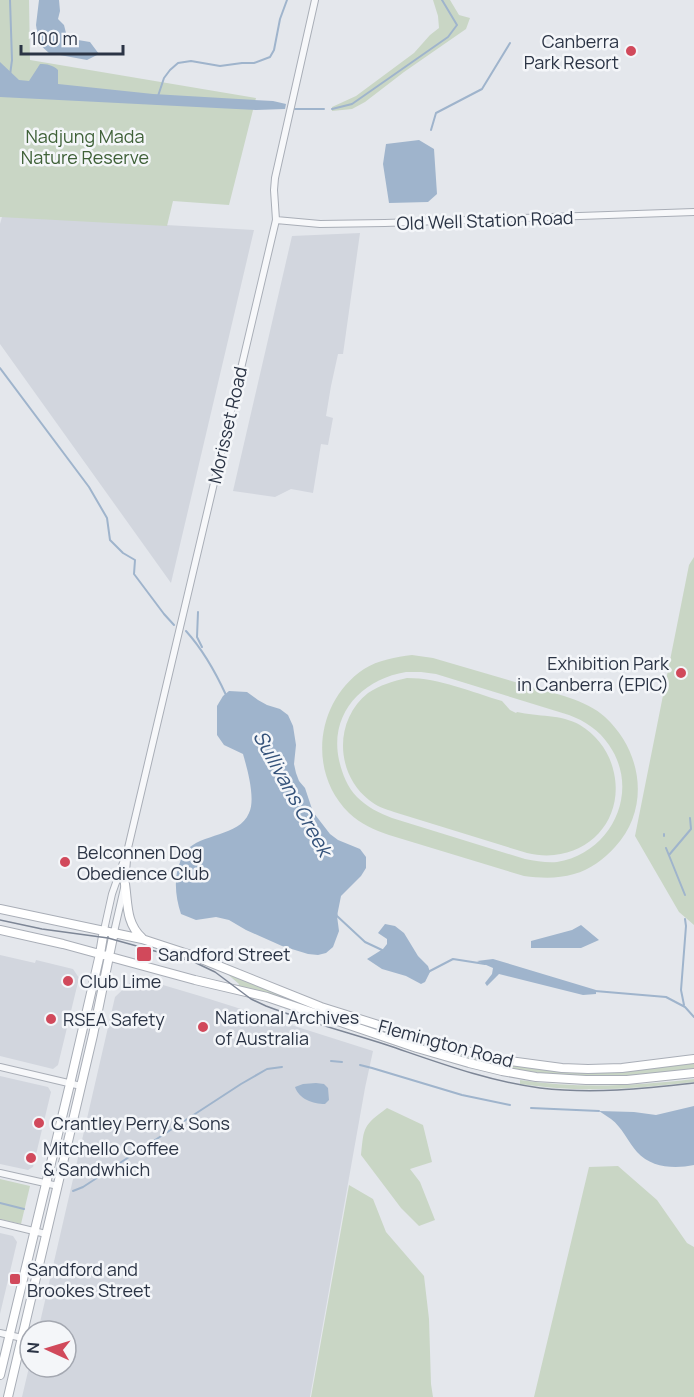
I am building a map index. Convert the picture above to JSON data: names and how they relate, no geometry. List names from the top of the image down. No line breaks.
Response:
{"streets":{"main road":["Morisset Road","Flemington Road"],"street":["Old Well Station Road"]},"crossings":[["Old Well Station Road","Morisset Road"],["Morisset Road","Flemington Road"]],"water":["Sullivans Creek"],"parks":["Nadjung Mada Nature Reserve"],"places":{"other":["Canberra Park Resort","Exhibition Park in Canberra (EPIC)","Belconnen Dog Obedience Club","Club Lime","RSEA Safety","National Archives of Australia","Crantley Perry & Sons","Mitchello Coffee & Sandwhich"],"transit":["Sandford Street","Sandford and Brookes Street"]},"scale_bar":"100 m","north":"left"}
